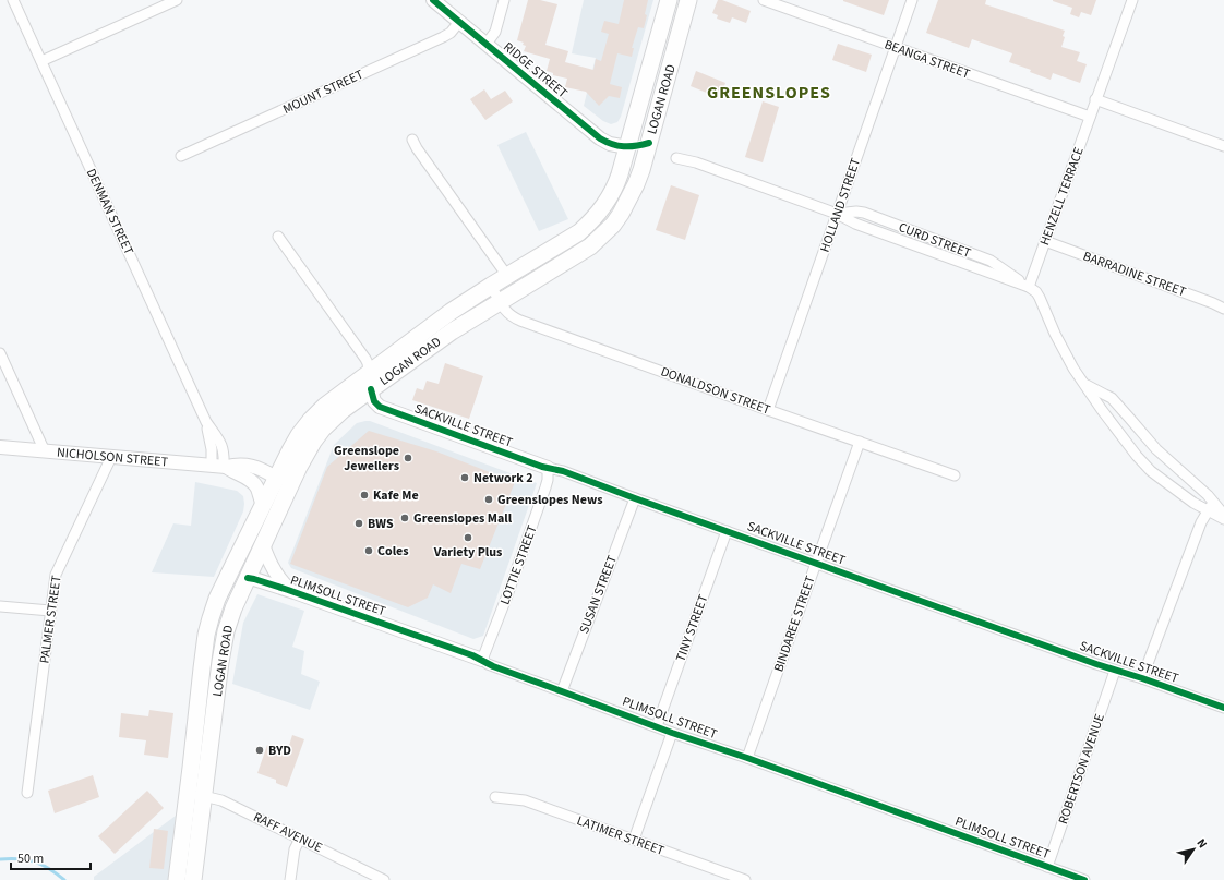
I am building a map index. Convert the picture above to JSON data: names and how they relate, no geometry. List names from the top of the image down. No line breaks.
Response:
{"streets":{"main road":["LOGAN ROAD"],"street":["BEANGA STREET","RIDGE STREET","MOUNT STREET","HENZELL TERRACE","HOLLAND STREET","DENMAN STREET","CURD STREET","BARRADINE STREET","DONALDSON STREET","SACKVILLE STREET","NICHOLSON STREET","LOTTIE STREET","SUSAN STREET","PLIMSOLL STREET","PALMER STREET","BINDAREE STREET","TINY STREET","ROBERTSON AVENUE","RAFF AVENUE","LATIMER STREET"]},"crossings":[["BEANGA STREET","HENZELL TERRACE"],["BEANGA STREET","HOLLAND STREET"],["RIDGE STREET","MOUNT STREET"],["RIDGE STREET","LOGAN ROAD"],["LOGAN ROAD","DONALDSON STREET"],["LOGAN ROAD","SACKVILLE STREET"],["LOGAN ROAD","NICHOLSON STREET"],["LOGAN ROAD","PLIMSOLL STREET"],["LOGAN ROAD","RAFF AVENUE"],["HENZELL TERRACE","CURD STREET"],["HENZELL TERRACE","BARRADINE STREET"],["HOLLAND STREET","CURD STREET"],["HOLLAND STREET","DONALDSON STREET"],["DENMAN STREET","NICHOLSON STREET"],["DONALDSON STREET","BINDAREE STREET"],["SACKVILLE STREET","LOTTIE STREET"],["SACKVILLE STREET","SUSAN STREET"],["SACKVILLE STREET","BINDAREE STREET"],["SACKVILLE STREET","TINY STREET"],["SACKVILLE STREET","ROBERTSON AVENUE"],["NICHOLSON STREET","PALMER STREET"],["LOTTIE STREET","PLIMSOLL STREET"],["SUSAN STREET","PLIMSOLL STREET"],["PLIMSOLL STREET","BINDAREE STREET"],["PLIMSOLL STREET","TINY STREET"],["PLIMSOLL STREET","ROBERTSON AVENUE"]],"districts":["GREENSLOPES"],"places":["Greenslope Jewellers","Network 2","Kafe Me","Greenslopes News","Greenslopes Mall","BWS","Variety Plus","Coles","BYD"],"scale_bar":"50 m","north":"top right"}
